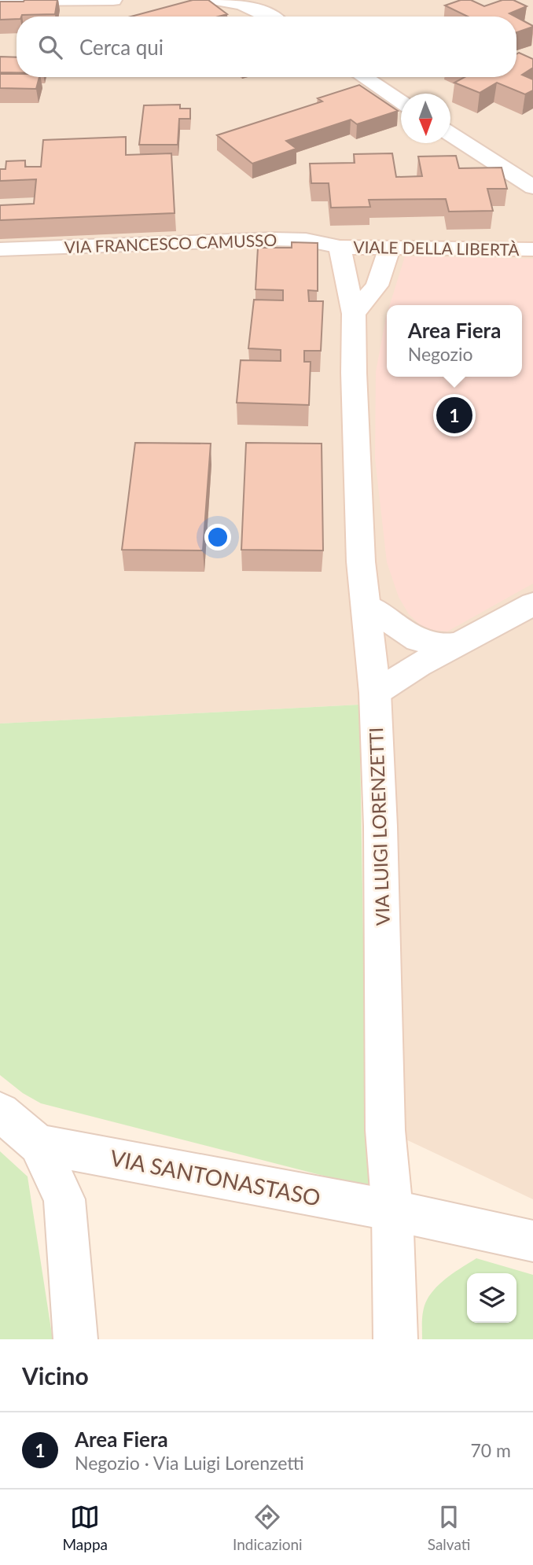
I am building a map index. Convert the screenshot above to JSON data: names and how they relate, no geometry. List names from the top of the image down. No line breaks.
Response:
{"streets":{"street":["VIA FRANCESCO CAMUSSO","VIALE DELLA LIBERTÀ","VIA LUIGI LORENZETTI","VIA SANTONASTASO"]},"crossings":[["VIA FRANCESCO CAMUSSO","VIALE DELLA LIBERTÀ"],["VIA FRANCESCO CAMUSSO","VIA LUIGI LORENZETTI"],["VIALE DELLA LIBERTÀ","VIA LUIGI LORENZETTI"],["VIA LUIGI LORENZETTI","VIA SANTONASTASO"]],"north":"bottom","page":{"search":"Cerca qui","popup":["Area Fiera","Negozio"],"pins":"1","heading":"Vicino","list":[{"mark":"1","name":"Area Fiera","note":"Negozio · Via Luigi Lorenzetti","value":"70 m"}],"nav":["Mappa","Indicazioni","Salvati"]}}
